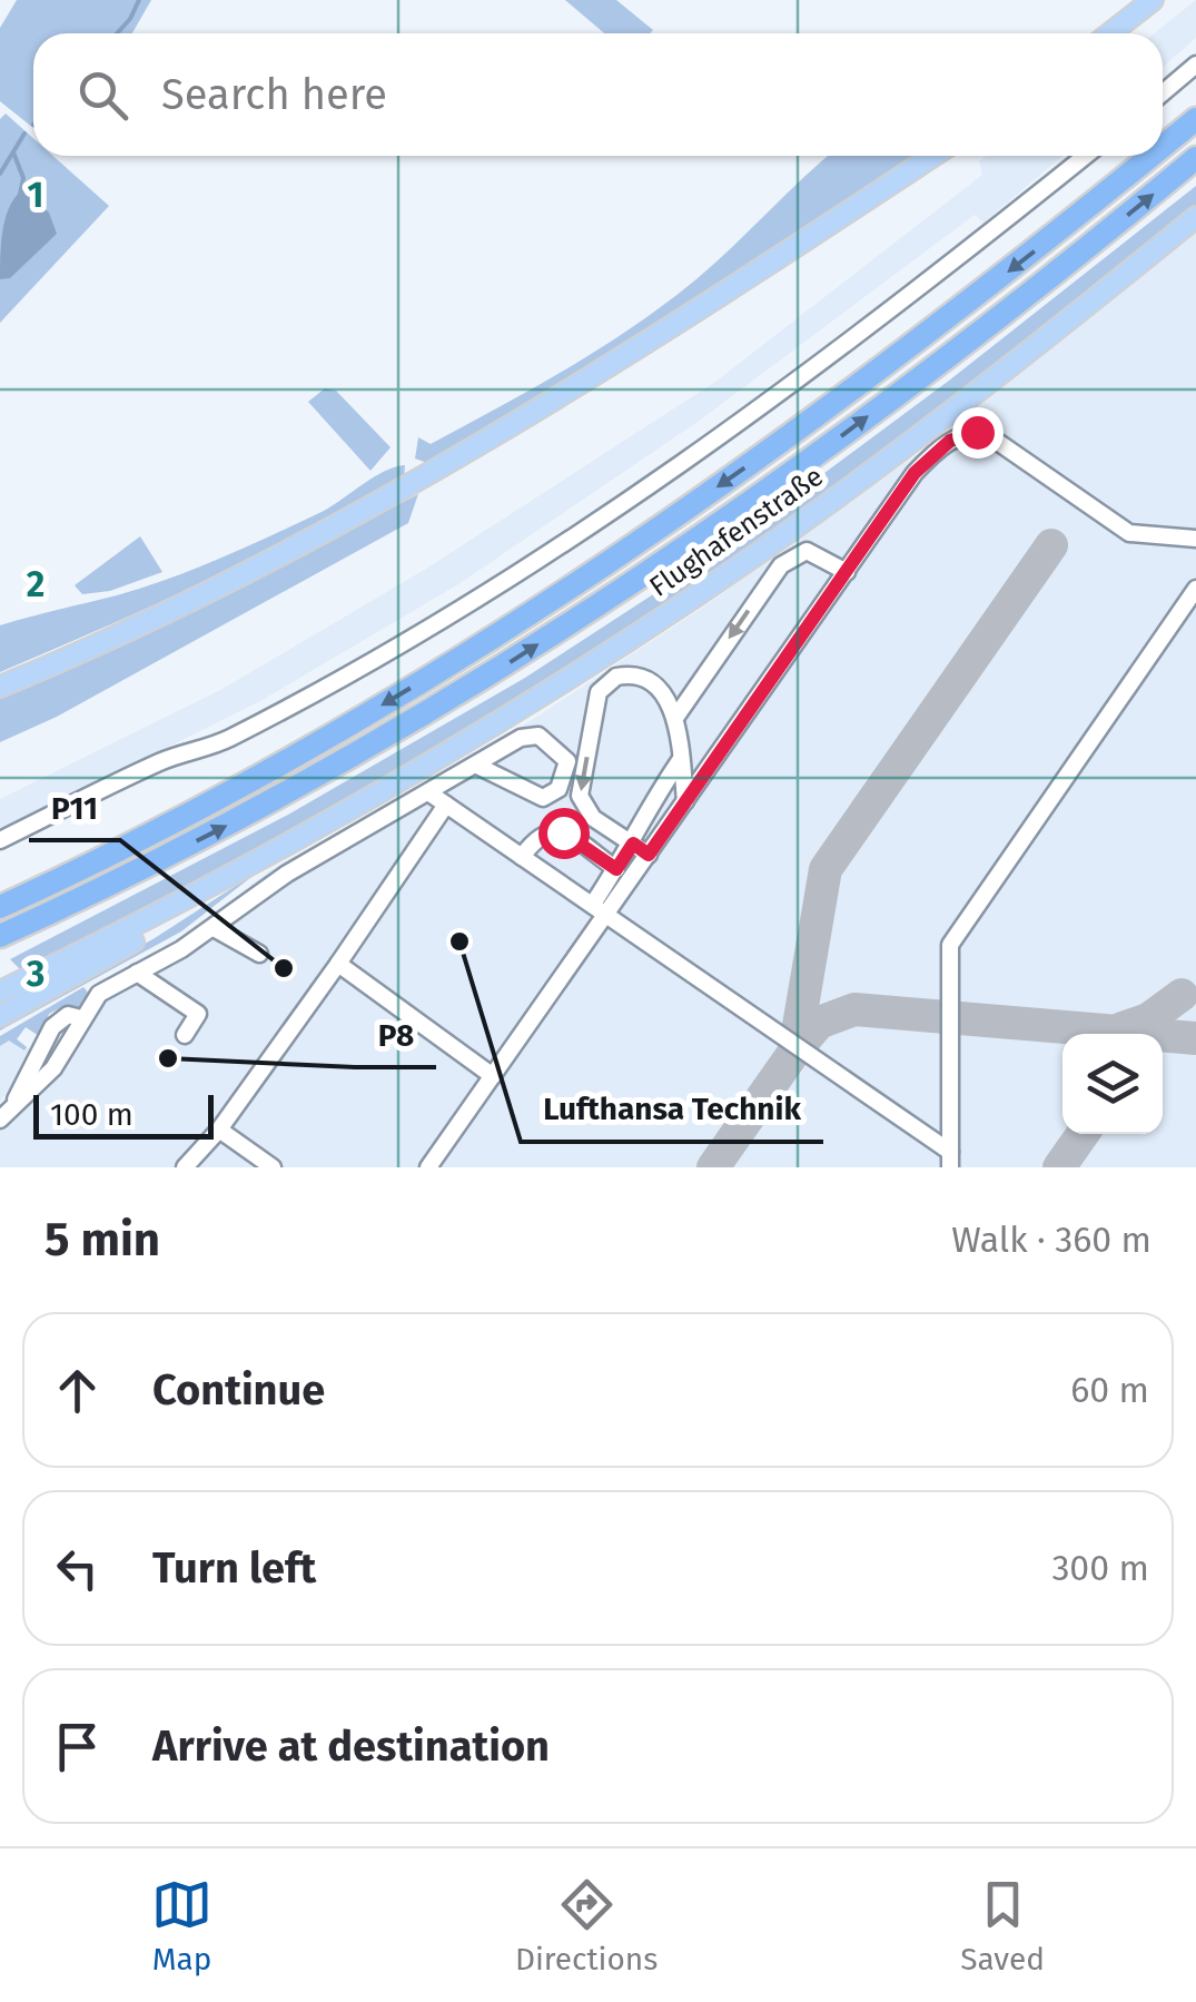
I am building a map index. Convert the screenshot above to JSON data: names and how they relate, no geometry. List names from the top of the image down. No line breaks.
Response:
{"streets":{"main road":["Flughafenstraße"]},"places":["Lufthansa Technik","P11","P8"],"scale_bar":"100 m","page":{"search":"Search here","scale":"100 m","heading":["5 min","Walk · 360 m"],"list":[["Continue","60 m"],["Turn left","300 m"],"Arrive at destination"],"nav":["Map","Directions","Saved"]},"grid":{"rows":["1","2","3"]}}
